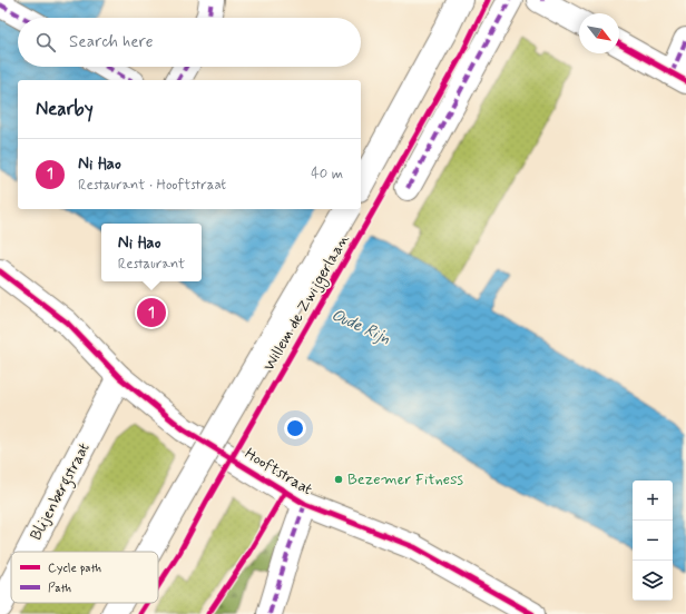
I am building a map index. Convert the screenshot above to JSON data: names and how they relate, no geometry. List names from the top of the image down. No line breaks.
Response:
{"streets":{"street":["Willem de Zwijgerlaan","Hooftstraat","Blijenbergstraat"]},"crossings":[["Hooftstraat","Blijenbergstraat"]],"water":["Oude Rijn"],"places":["Bezemer Fitness"],"legend":["Cycle path","Path"],"north":"bottom right","page":{"search":"Search here","heading":"Nearby","list":[{"mark":"1","name":"Ni Hao","note":"Restaurant · Hooftstraat","value":"40 m"}],"popup":["Ni Hao","Restaurant"],"pins":"1","map_buttons":["+","−"]}}
